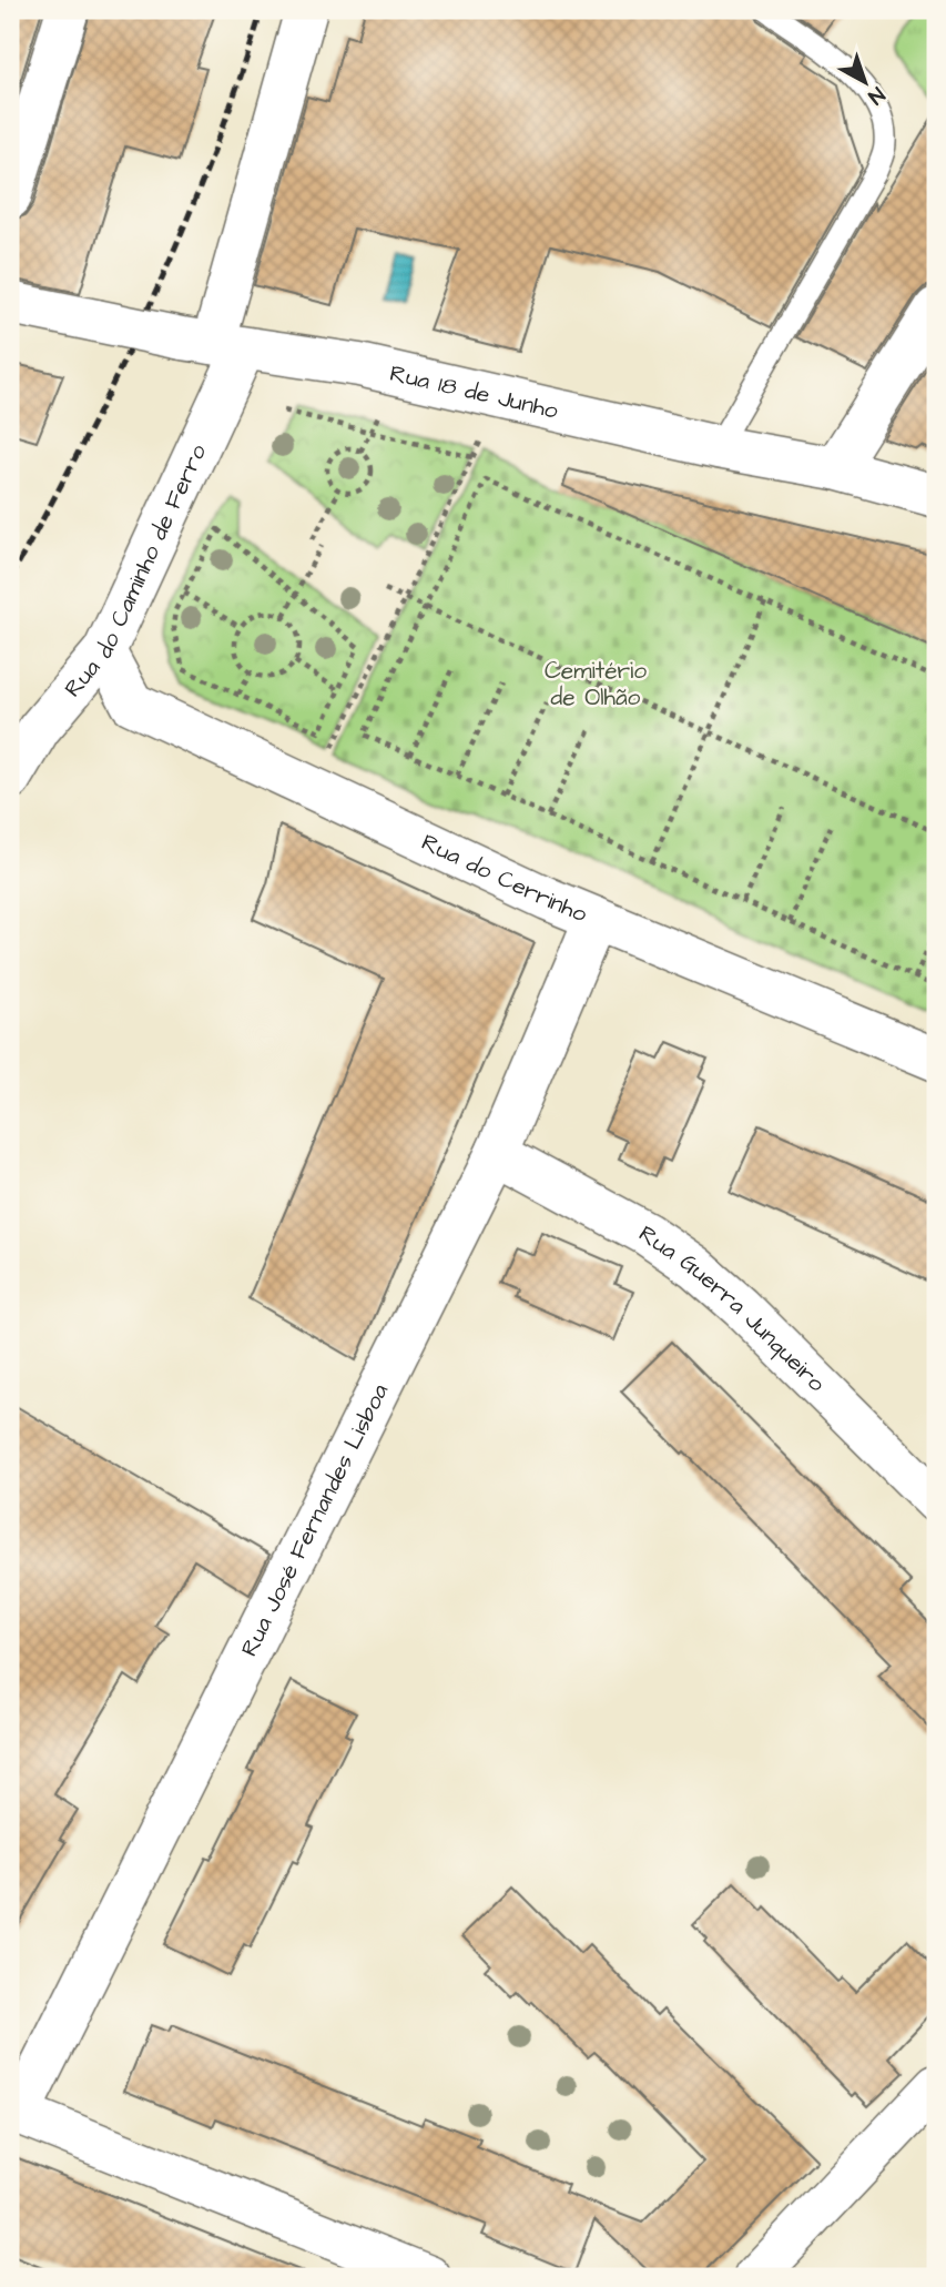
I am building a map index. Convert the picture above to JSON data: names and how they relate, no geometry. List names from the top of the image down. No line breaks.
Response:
{"streets":{"street":["Rua 18 de Junho","Rua do Caminho de Ferro","Rua do Cerrinho","Rua Guerra Junqueiro","Rua José Fernandes Lisboa"]},"crossings":[["Rua 18 de Junho","Rua do Caminho de Ferro"],["Rua do Caminho de Ferro","Rua do Cerrinho"],["Rua do Cerrinho","Rua José Fernandes Lisboa"],["Rua Guerra Junqueiro","Rua José Fernandes Lisboa"]],"parks":["Cemitério de Olhão"],"north":"bottom right"}
